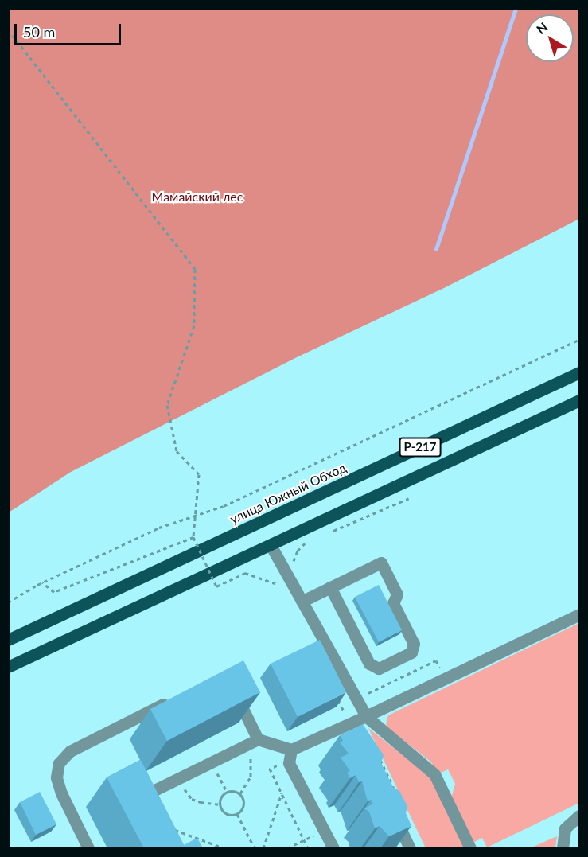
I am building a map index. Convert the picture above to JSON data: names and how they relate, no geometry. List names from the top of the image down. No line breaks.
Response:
{"streets":{"main road":["Р-217","улица Южный Обход"]},"parks":["Мамайский лес"],"scale_bar":"50 m","north":"top left"}
